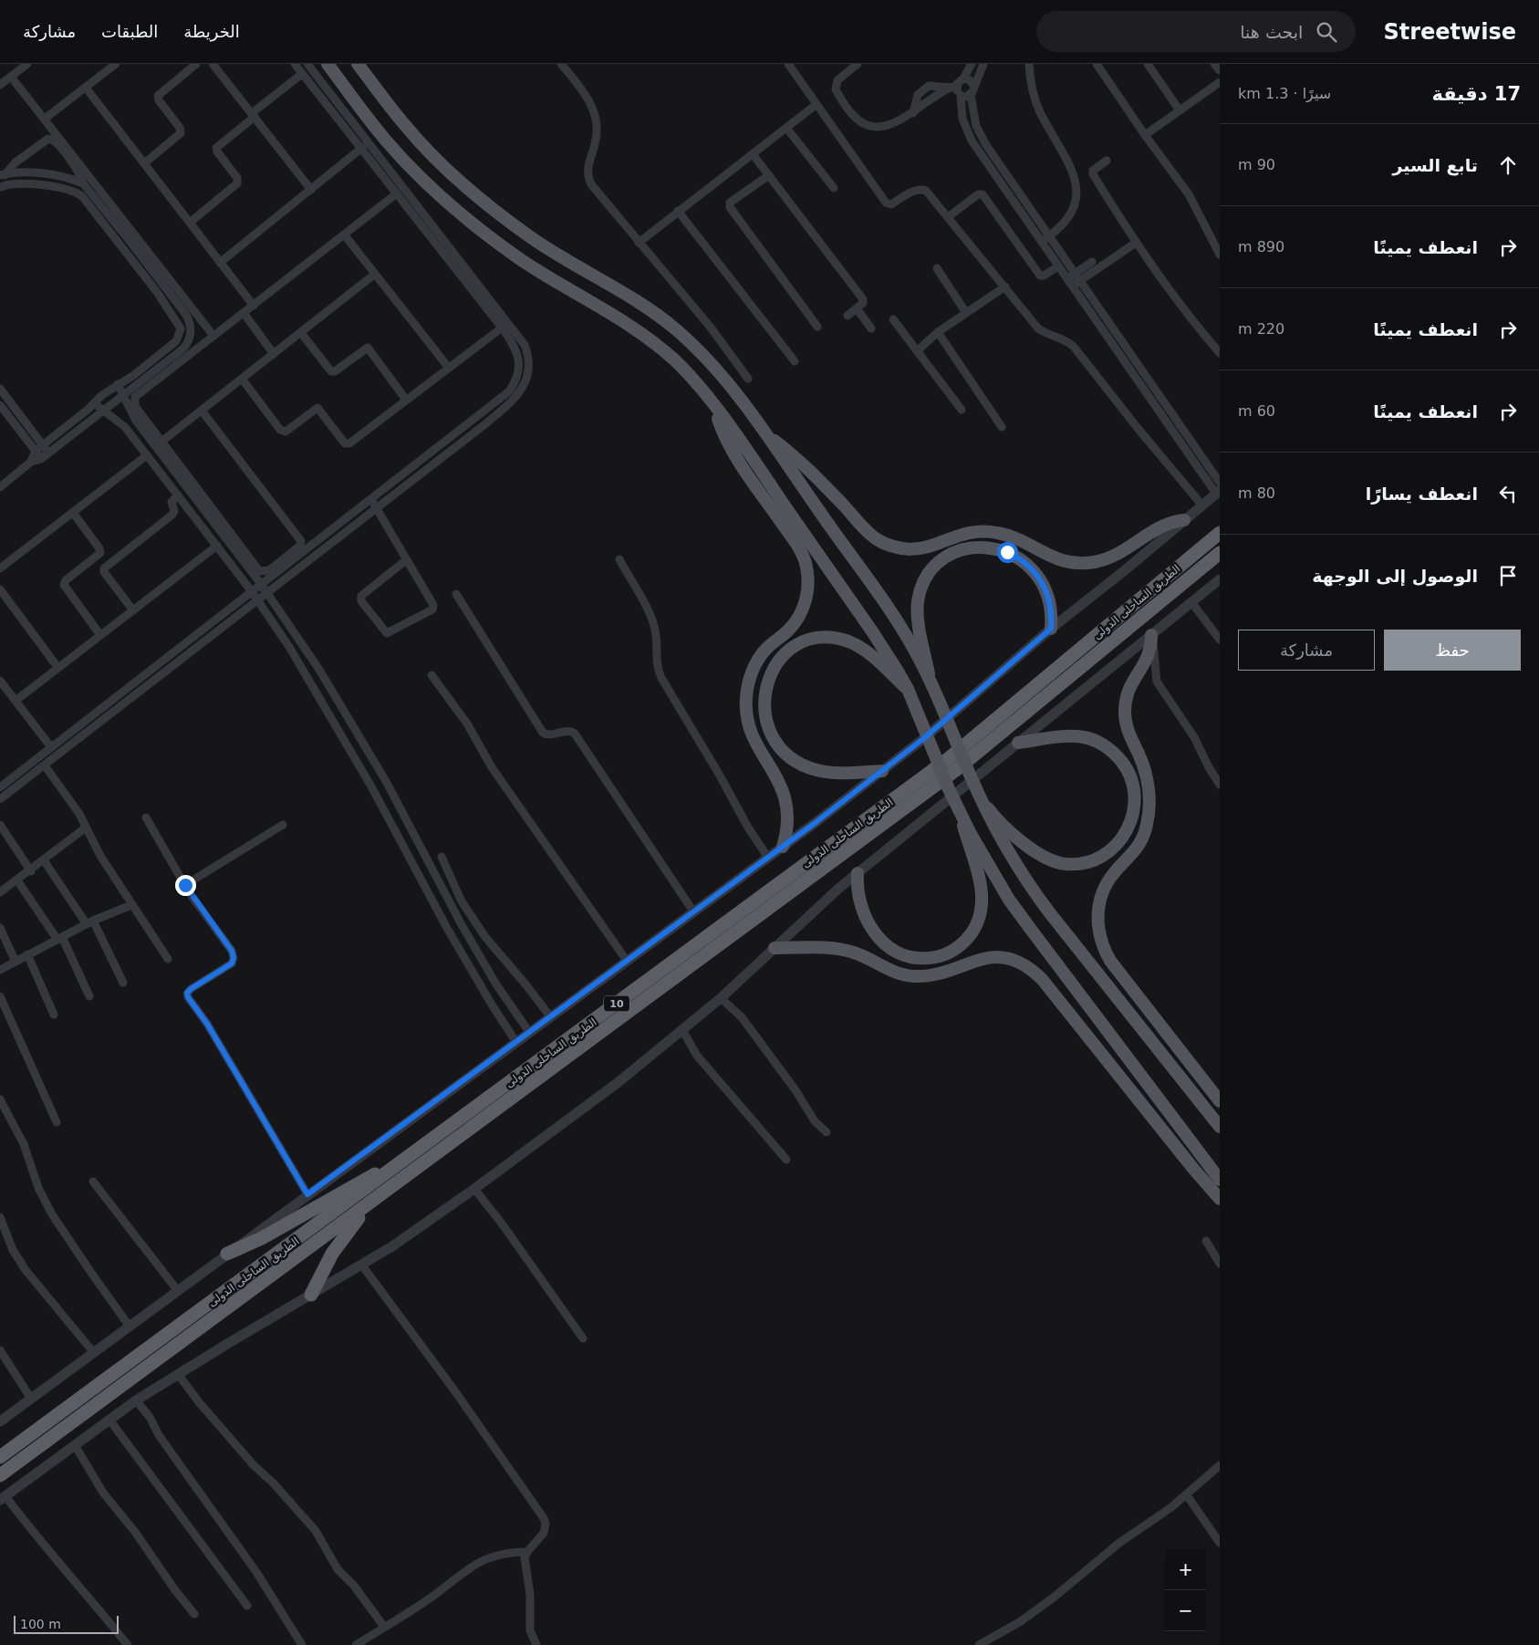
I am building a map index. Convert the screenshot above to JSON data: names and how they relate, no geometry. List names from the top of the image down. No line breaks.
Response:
{"streets":{"highway":["الطريق الساحلى الدولى","10"]},"scale_bar":"100 m","page":{"header":"Streetwise","search":"ابحث هنا","nav":["الخريطة","الطبقات","مشاركة"],"heading":["17 دقيقة","سيرًا · 1.3 km"],"list":[["تابع السير","90 m"],["انعطف يمينًا","890 m"],["انعطف يمينًا","220 m"],["انعطف يمينًا","60 m"],["انعطف يسارًا","80 m"],"الوصول إلى الوجهة"],"buttons":["حفظ","مشاركة"],"map_buttons":["+","−"],"scale":"100 m"}}
